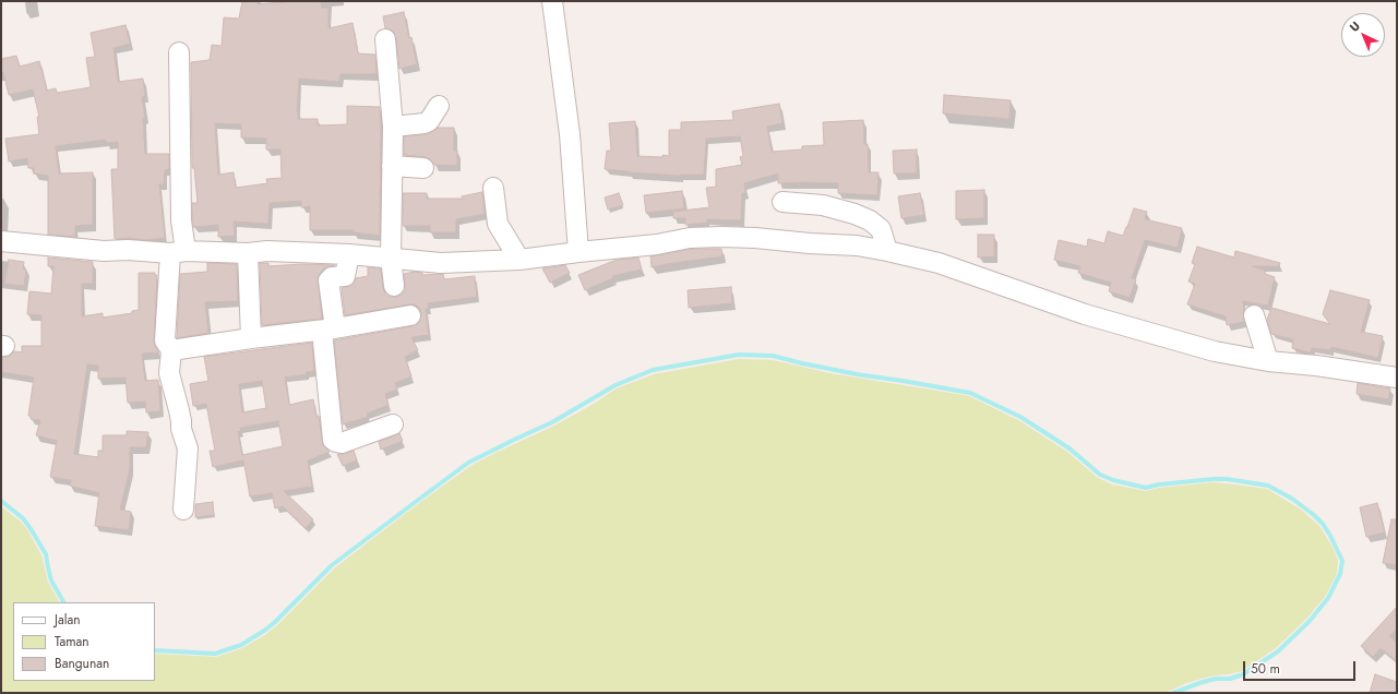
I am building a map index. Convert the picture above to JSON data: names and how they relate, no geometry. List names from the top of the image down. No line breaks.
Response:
{"legend":["Jalan","Taman","Bangunan"],"scale_bar":"50 m","north":"top left"}
